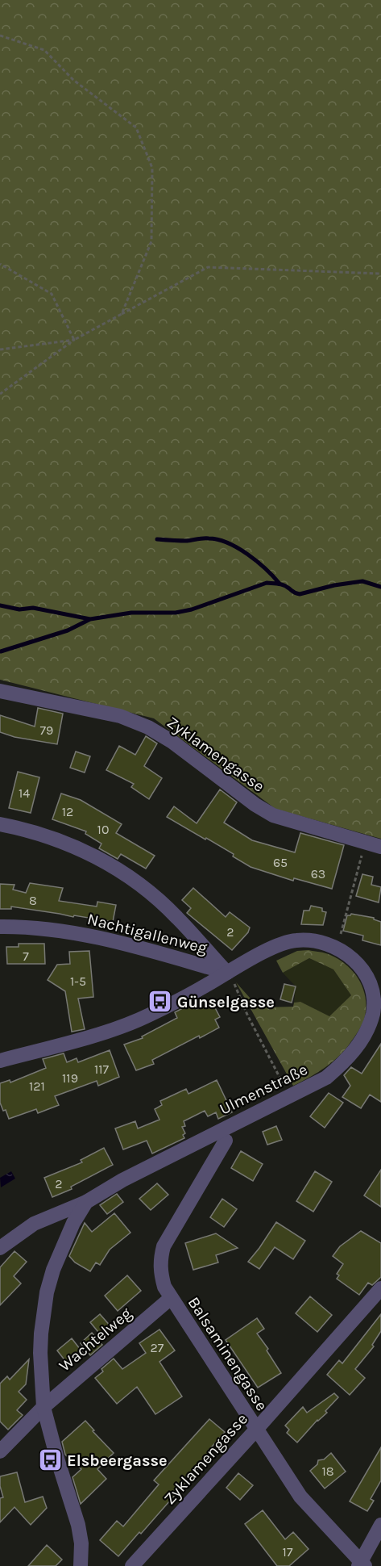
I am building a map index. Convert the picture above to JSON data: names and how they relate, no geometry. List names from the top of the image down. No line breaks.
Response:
{"streets":{"street":["Zyklamengasse","Nachtigallenweg","Ulmenstraße","Wachtelweg","Balsaminengasse"]},"crossings":[["Zyklamengasse","Balsaminengasse"],["Nachtigallenweg","Ulmenstraße"],["Ulmenstraße","Wachtelweg"],["Wachtelweg","Balsaminengasse"]],"places":{"bus stop":["Günselgasse","Elsbeergasse"]},"house_numbers":["79","14","12","10","65","63","8","2","7","1-5","117","119","121","2","27","18","17"]}
